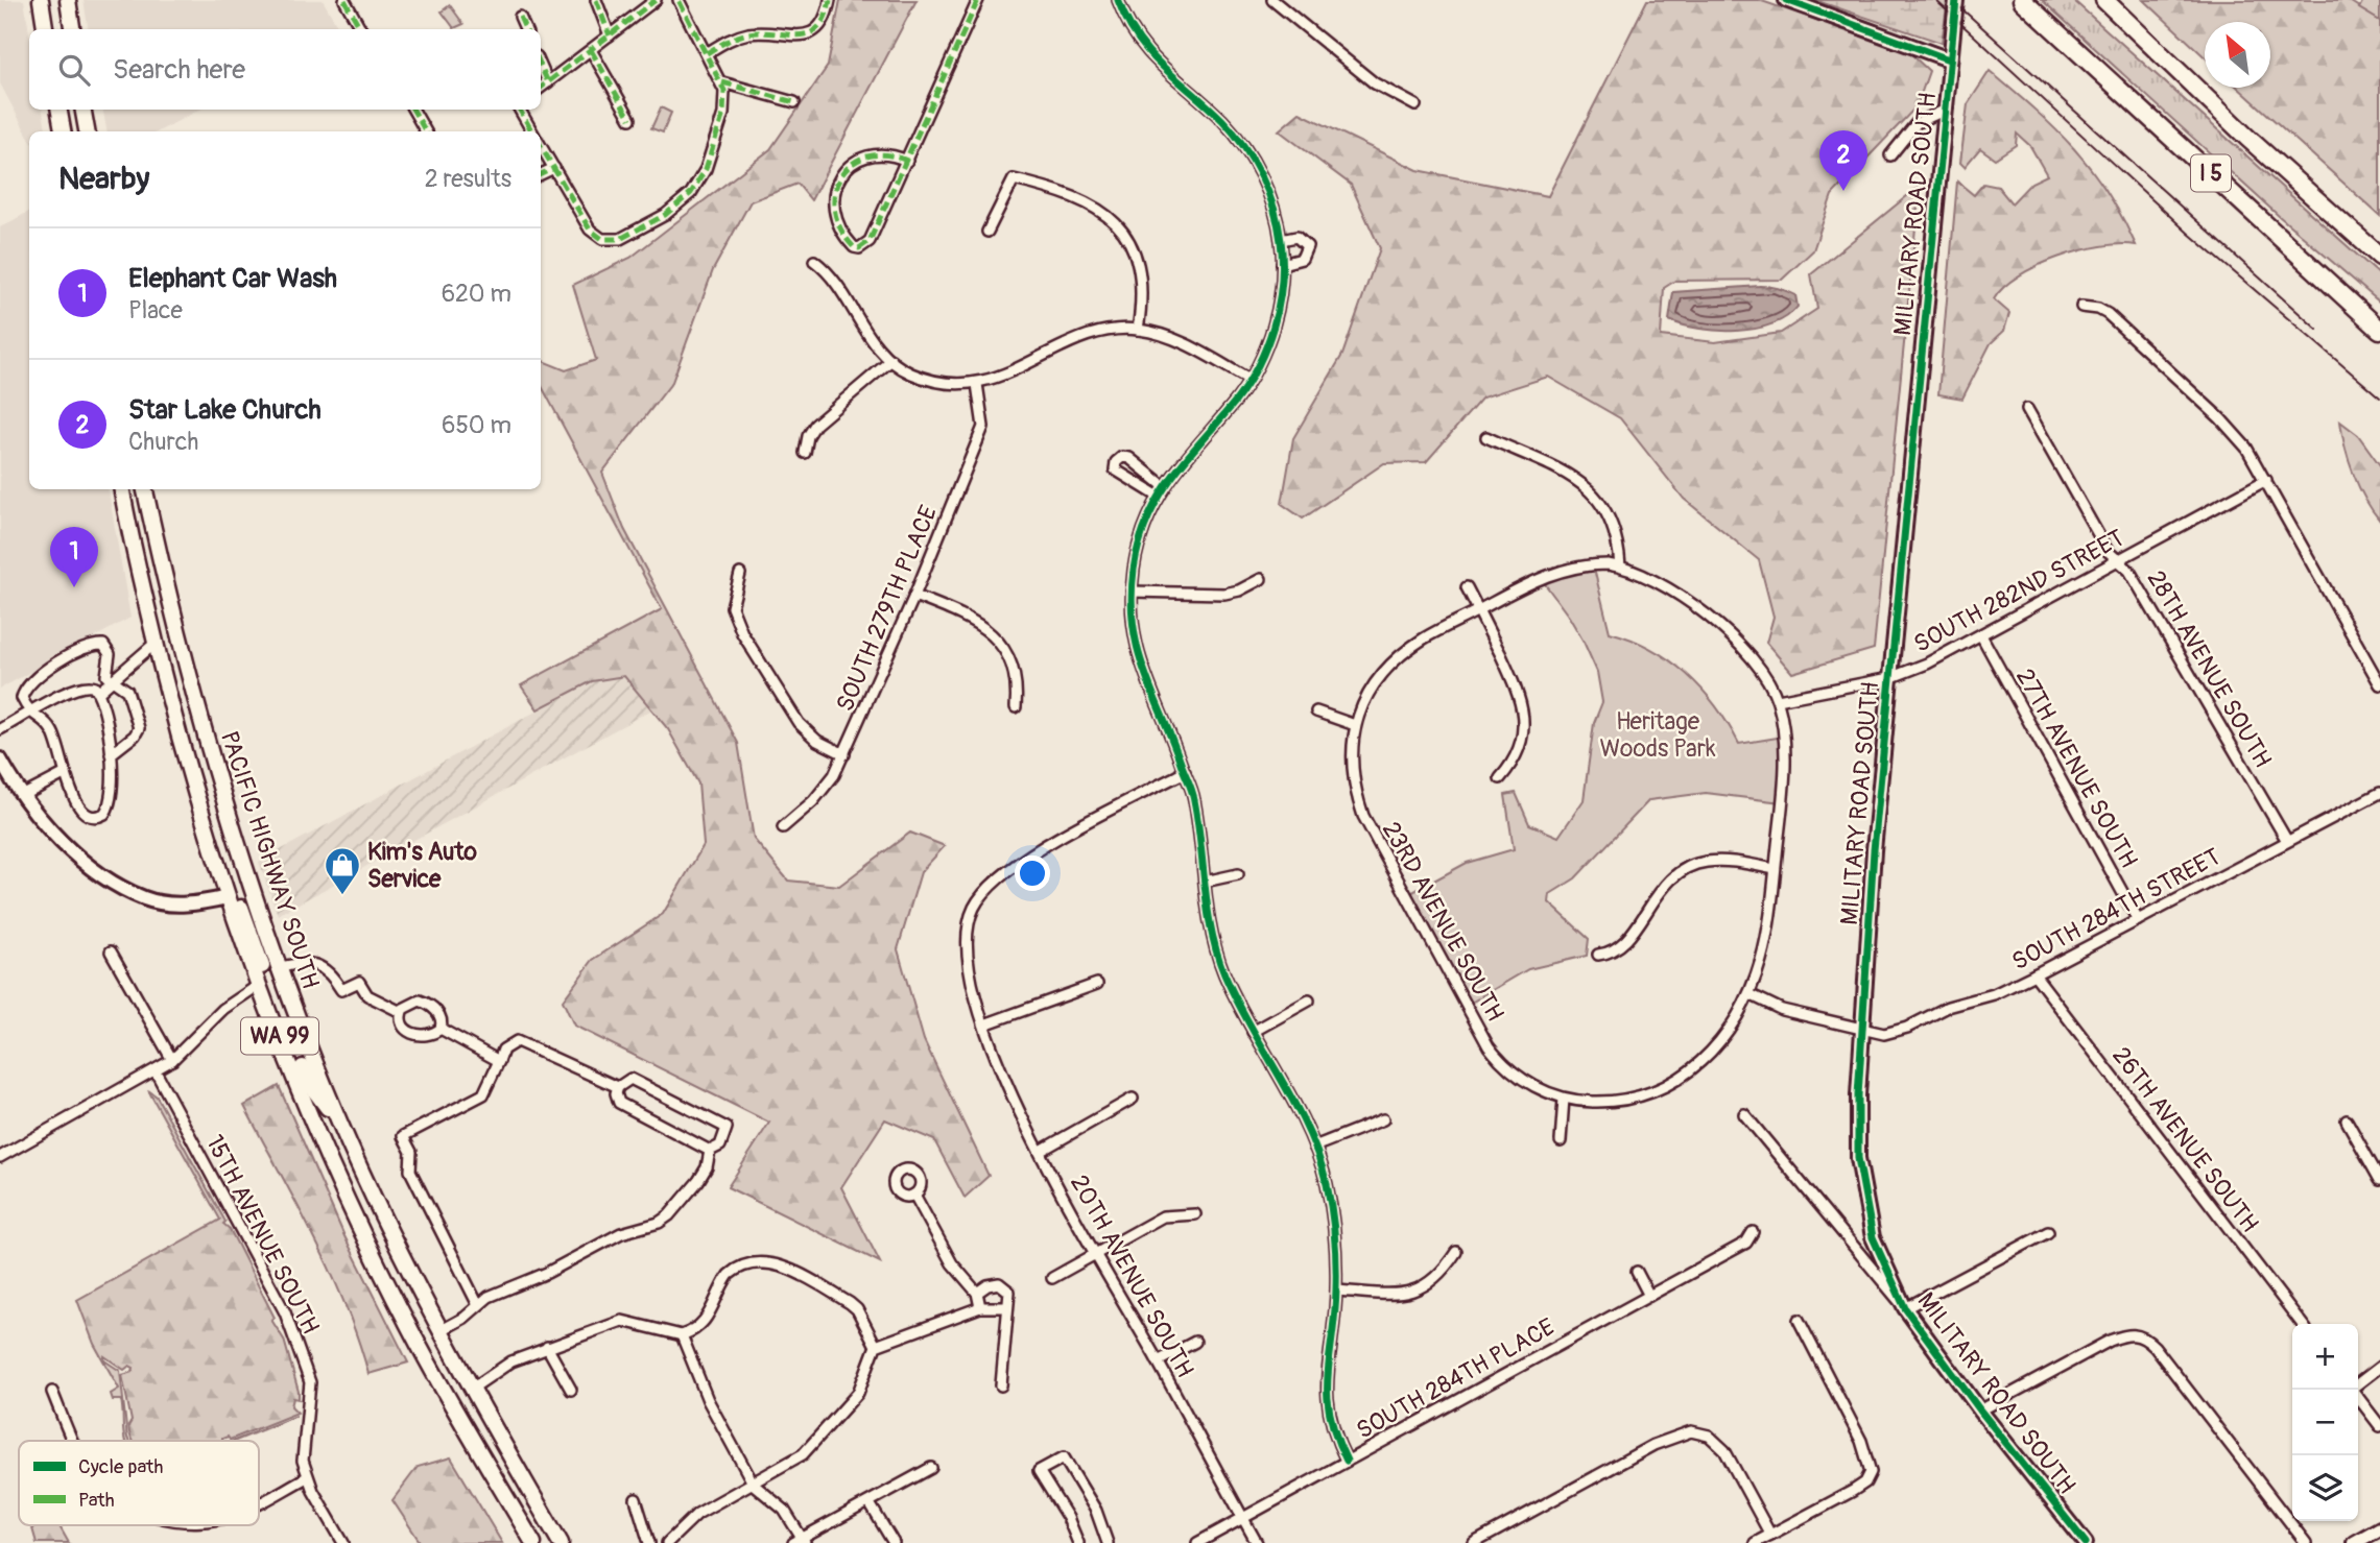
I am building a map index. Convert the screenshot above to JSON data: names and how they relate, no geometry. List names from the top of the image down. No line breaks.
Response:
{"streets":{"highway":["I 5"],"main road":["MILITARY ROAD SOUTH","PACIFIC HIGHWAY SOUTH","WA 99"],"street":["SOUTH 282ND STREET","SOUTH 279TH PLACE","28TH AVENUE SOUTH","27TH AVENUE SOUTH","SOUTH 284TH STREET","23RD AVENUE SOUTH","26TH AVENUE SOUTH","15TH AVENUE SOUTH","20TH AVENUE SOUTH","SOUTH 284TH PLACE"]},"crossings":[["MILITARY ROAD SOUTH","SOUTH 282ND STREET"],["MILITARY ROAD SOUTH","SOUTH 284TH STREET"],["SOUTH 282ND STREET","28TH AVENUE SOUTH"],["SOUTH 282ND STREET","27TH AVENUE SOUTH"],["28TH AVENUE SOUTH","SOUTH 284TH STREET"],["27TH AVENUE SOUTH","SOUTH 284TH STREET"],["SOUTH 284TH STREET","26TH AVENUE SOUTH"],["20TH AVENUE SOUTH","SOUTH 284TH PLACE"]],"parks":["Heritage Woods Park"],"places":{"shop":["Kim's Auto Service"]},"legend":["Cycle path","Path"],"north":"top left","page":{"search":"Search here","pins":["2","1"],"heading":["Nearby","2 results"],"list":[{"mark":"1","name":"Elephant Car Wash","note":"Place","value":"620 m"},{"mark":"2","name":"Star Lake Church","note":"Church","value":"650 m"}],"map_buttons":["+","−"]}}
